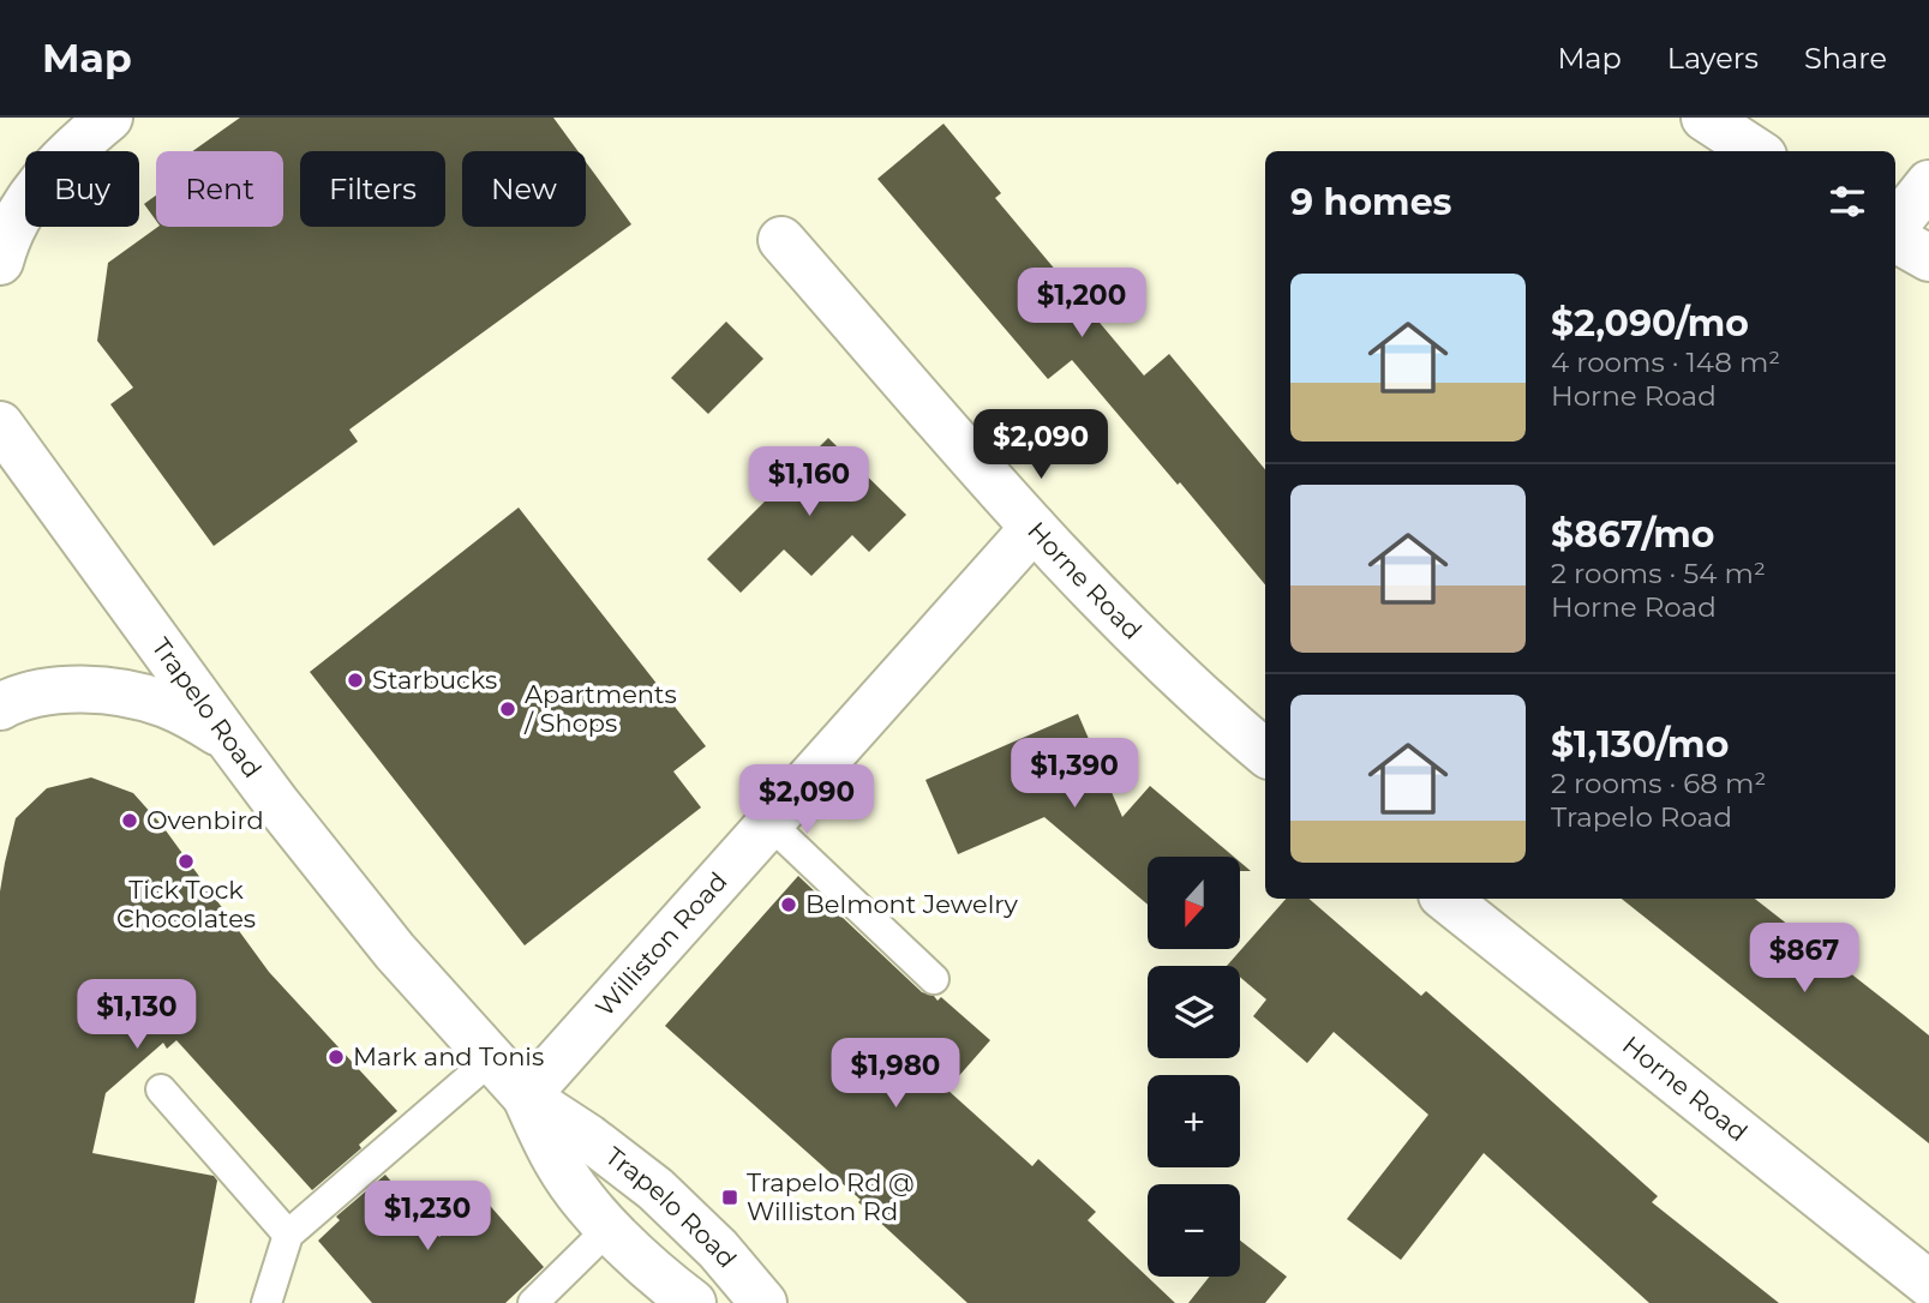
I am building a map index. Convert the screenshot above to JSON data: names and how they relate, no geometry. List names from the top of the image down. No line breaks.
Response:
{"streets":{"street":["Horne Road","Trapelo Road","Williston Road"]},"crossings":[["Horne Road","Williston Road"],["Trapelo Road","Williston Road"]],"places":{"other":["Starbucks","Apartments / Shops","Ovenbird","Tick Tock Chocolates","Belmont Jewelry","Mark and Tonis"],"transit":["Trapelo Rd @ Williston Rd"]},"north":"bottom","page":{"header":"Map","nav":["Map","Layers","Share"],"chip":["Buy","Rent","Filters","New"],"heading":"9 homes","list":[{"name":"$2,090/mo","note":"4 rooms · 148 m² · Horne Road"},{"name":"$867/mo","note":"2 rooms · 54 m² · Horne Road"},{"name":"$1,130/mo","note":"2 rooms · 68 m² · Trapelo Road"}],"price":["$1,200","$2,090","$1,160","$1,390","$2,090","$867","$1,130","$1,980","$1,230"],"map_buttons":["+","−"]}}
